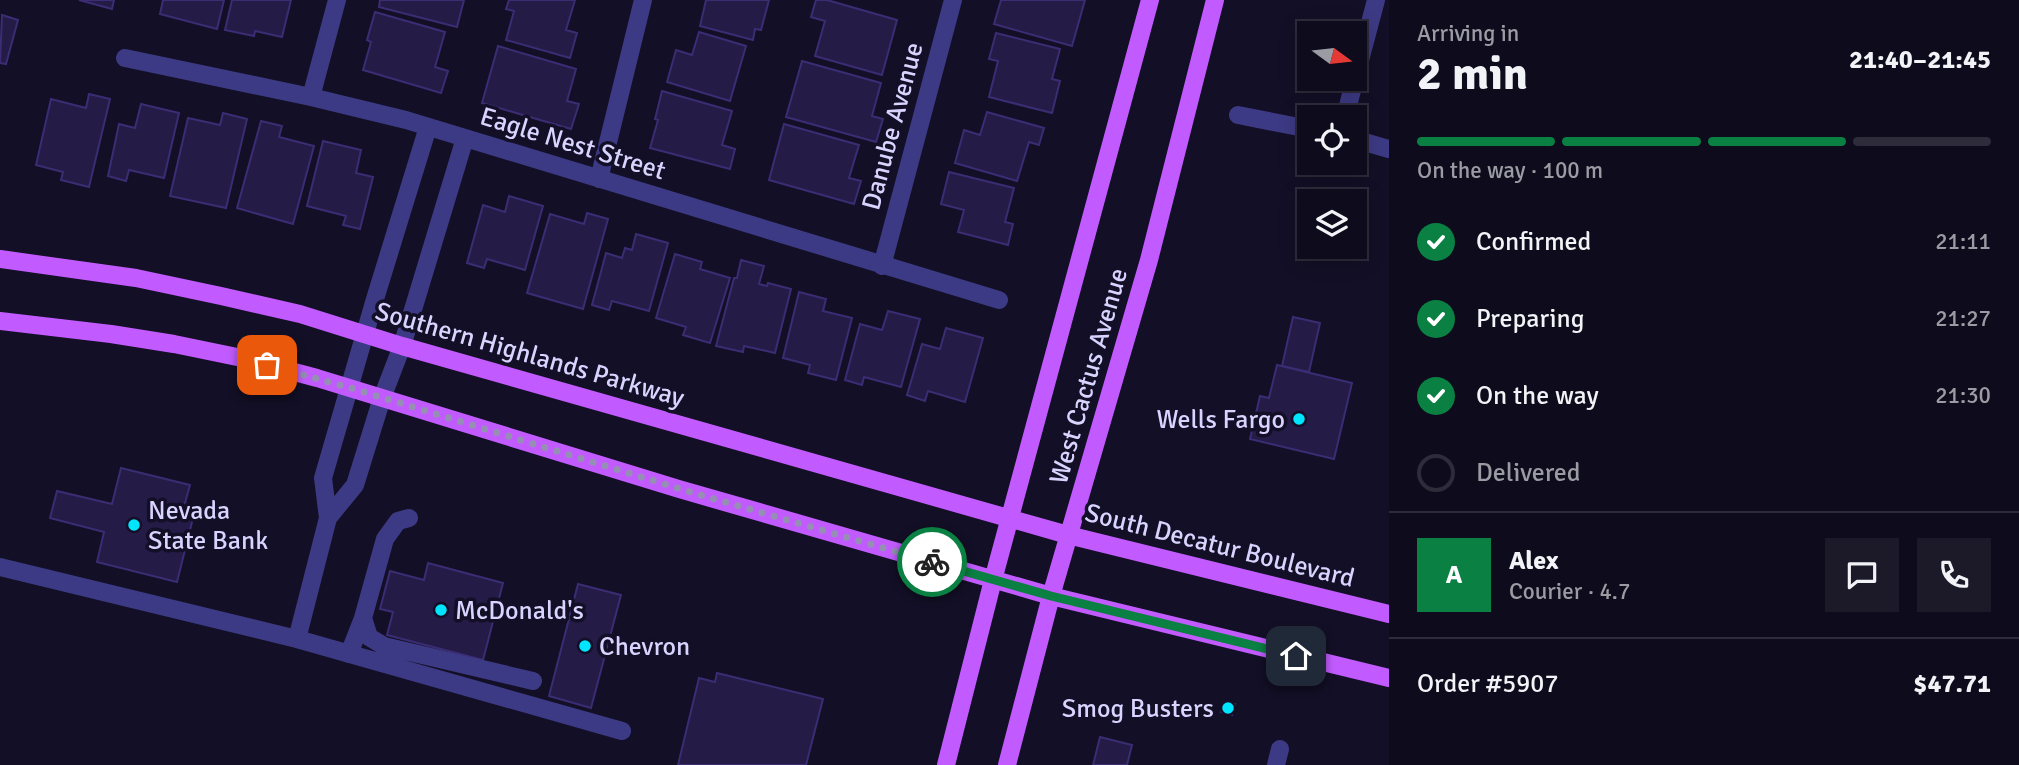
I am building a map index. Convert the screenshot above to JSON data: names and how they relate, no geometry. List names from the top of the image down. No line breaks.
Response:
{"streets":{"main road":["Southern Highlands Parkway","West Cactus Avenue","South Decatur Boulevard"],"street":["Danube Avenue","Eagle Nest Street"]},"crossings":[["Danube Avenue","Eagle Nest Street"],["Southern Highlands Parkway","West Cactus Avenue"],["Southern Highlands Parkway","South Decatur Boulevard"],["West Cactus Avenue","South Decatur Boulevard"]],"places":["Wells Fargo","Nevada State Bank","McDonald's","Chevron","Smog Busters"],"north":"right","page":{"heading":["2 min","Arriving in","21:40–21:45"],"panel":["Alex","Courier · 4.7","Order #5907","$47.71"],"bar":"On the way · 100 m","list":[["Confirmed","21:11"],["Preparing","21:27"],["On the way","21:30"],"Delivered"],"round":"A"}}
